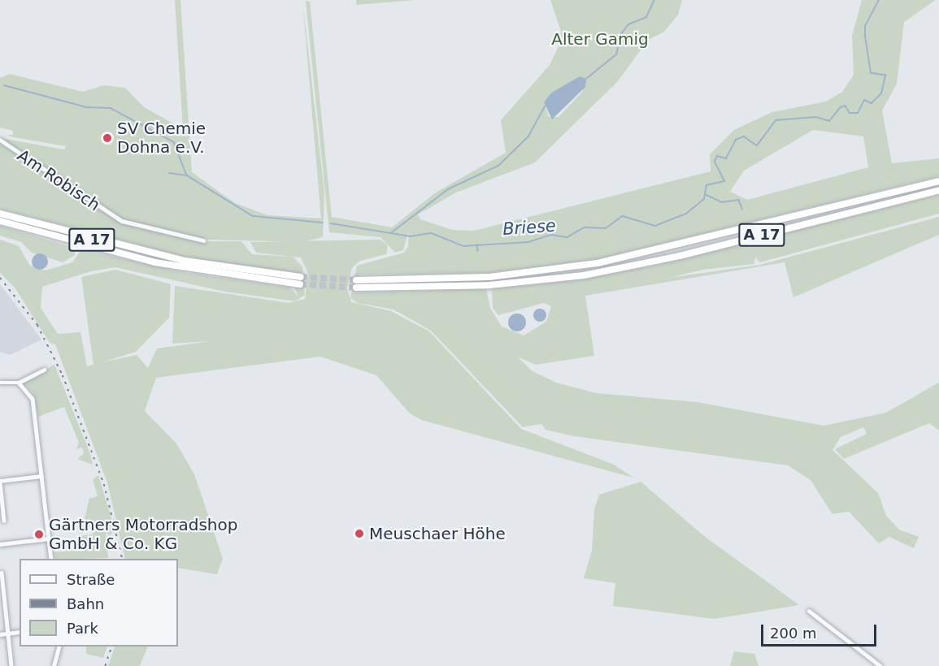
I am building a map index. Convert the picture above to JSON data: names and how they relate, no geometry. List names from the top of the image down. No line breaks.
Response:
{"streets":{"highway":["A 17"],"street":["Am Robisch"]},"water":["Briese"],"parks":["Alter Gamig"],"places":["SV Chemie Dohna e.V.","Meuschaer Höhe","Gärtners Motorradshop GmbH & Co. KG"],"legend":["Straße","Bahn","Park"],"scale_bar":"200 m"}
